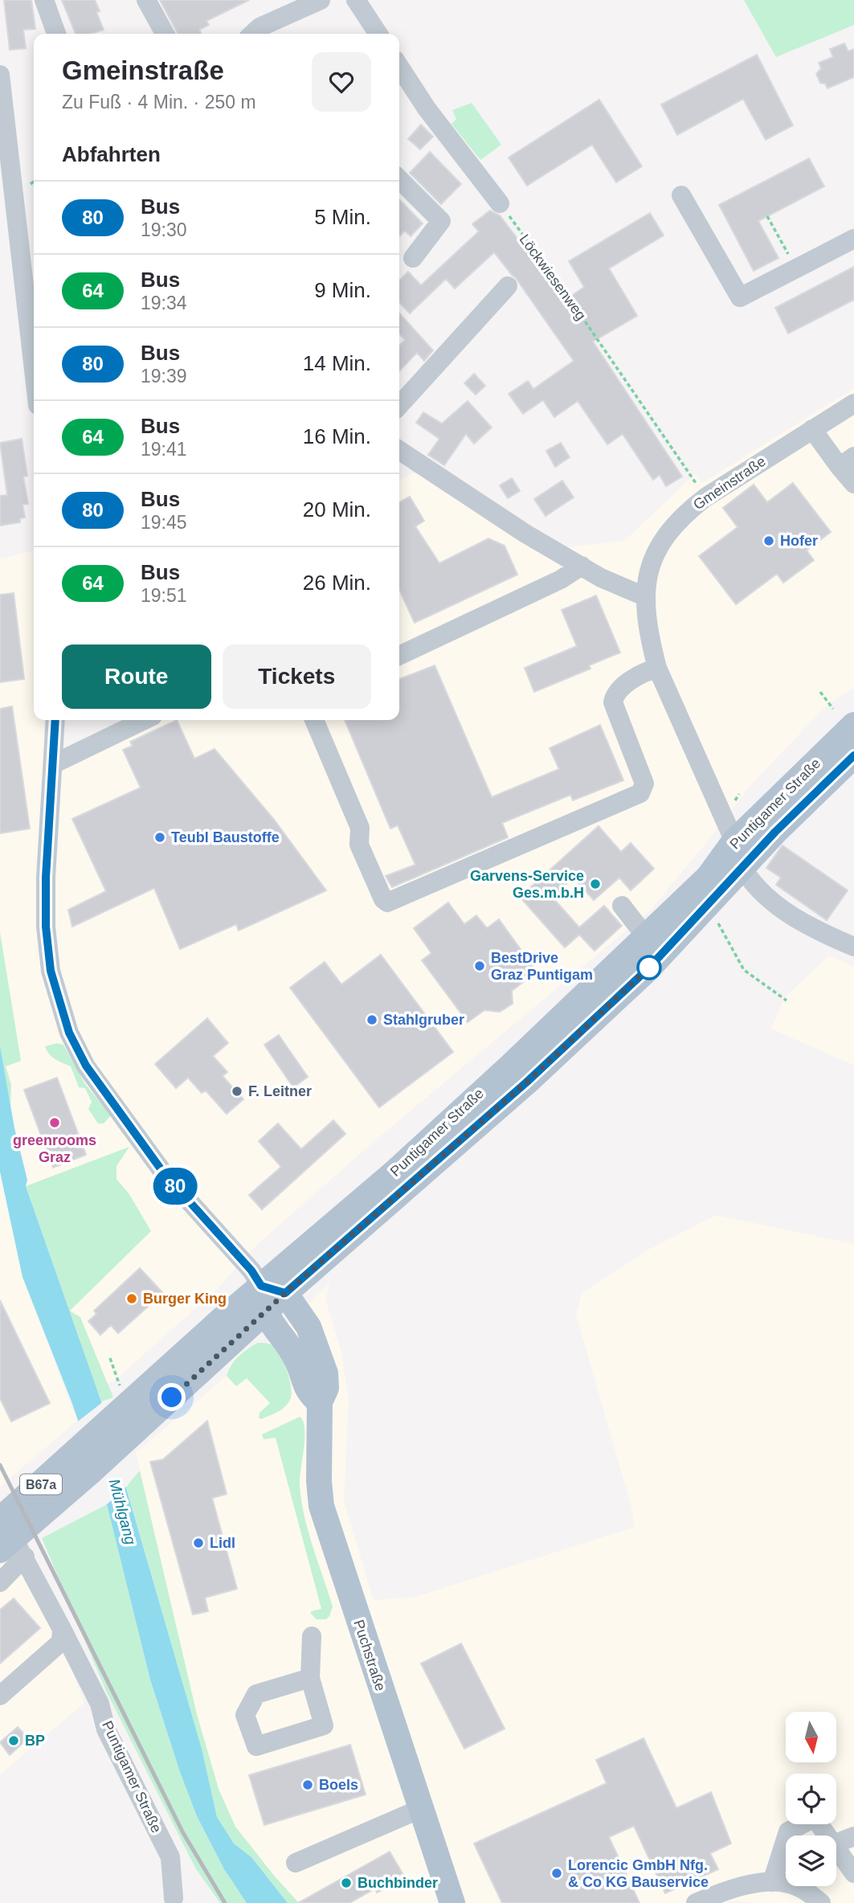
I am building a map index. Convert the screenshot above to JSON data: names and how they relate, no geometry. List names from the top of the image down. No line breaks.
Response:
{"streets":{"main road":["Puntigamer Straße","B67a","Puchstraße"],"street":["Gmeinstraße"],"path":["Löckwiesenweg"]},"crossings":[["Löckwiesenweg","Gmeinstraße"],["Gmeinstraße","Puntigamer Straße"],["Puntigamer Straße","Puchstraße"]],"water":["Mühlgang"],"places":["Hofer","Teubl Baustoffe","Garvens-Service Ges.m.b.H","BestDrive Graz Puntigam","Stahlgruber","F. Leitner","greenrooms Graz","Burger King","Lidl","BP","Boels","Lorencic GmbH Nfg. & Co KG Bauservice","Buchbinder"],"lines":["bus line 80"],"north":"bottom","page":{"on_map":"80","heading":[["Gmeinstraße","Zu Fuß · 4 Min. · 250 m"],"Abfahrten"],"list":[{"mark":"80","name":"Bus","note":"19:30","value":"5 Min."},{"mark":"64","name":"Bus","note":"19:34","value":"9 Min."},{"mark":"80","name":"Bus","note":"19:39","value":"14 Min."},{"mark":"64","name":"Bus","note":"19:41","value":"16 Min."},{"mark":"80","name":"Bus","note":"19:45","value":"20 Min."},{"mark":"64","name":"Bus","note":"19:51","value":"26 Min."}],"buttons":["Route","Tickets"]}}
